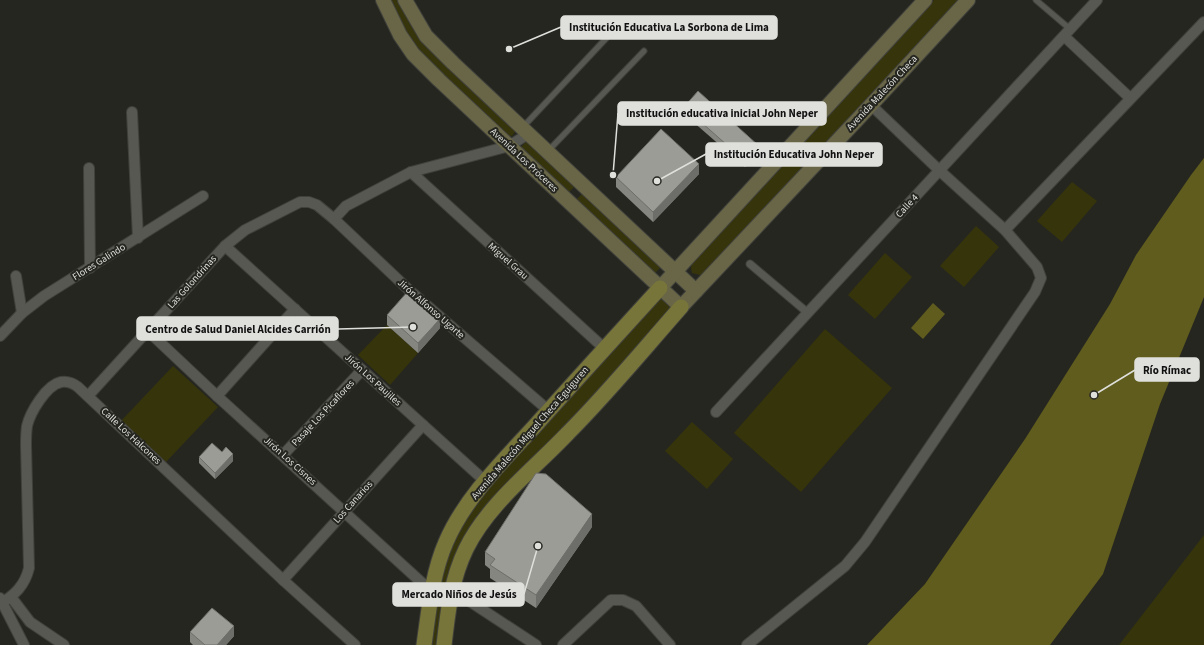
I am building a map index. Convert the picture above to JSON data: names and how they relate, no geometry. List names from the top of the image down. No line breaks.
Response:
{"streets":{"main road":["Avenida Malecón Checa","Avenida Los Próceres","Avenida Malecón Miguel Checa Eguiguren"],"street":["Calle 4","Miguel Grau","Flores Galindo","Las Golondrinas","Jirón Alfonso Ugarte","Jirón Los Paujiles","Pasaje Los Picaflores","Calle Los Halcones","Jirón Los Cisnes","Los Canarios"]},"crossings":[["Avenida Malecón Checa","Avenida Los Próceres"],["Avenida Los Próceres","Avenida Malecón Miguel Checa Eguiguren"],["Miguel Grau","Avenida Malecón Miguel Checa Eguiguren"],["Las Golondrinas","Jirón Alfonso Ugarte"],["Las Golondrinas","Jirón Los Paujiles"],["Las Golondrinas","Calle Los Halcones"],["Las Golondrinas","Jirón Los Cisnes"],["Jirón Alfonso Ugarte","Avenida Malecón Miguel Checa Eguiguren"],["Jirón Los Paujiles","Pasaje Los Picaflores"],["Jirón Los Paujiles","Avenida Malecón Miguel Checa Eguiguren"],["Jirón Los Paujiles","Los Canarios"],["Pasaje Los Picaflores","Jirón Los Cisnes"],["Avenida Malecón Miguel Checa Eguiguren","Jirón Los Cisnes"],["Calle Los Halcones","Los Canarios"],["Jirón Los Cisnes","Los Canarios"]],"places":["Institución Educativa La Sorbona de Lima","Institución educativa inicial John Neper","Institución Educativa John Neper","Centro de Salud Daniel Alcides Carrión","Río Rímac","Mercado Niños de Jesús"]}
